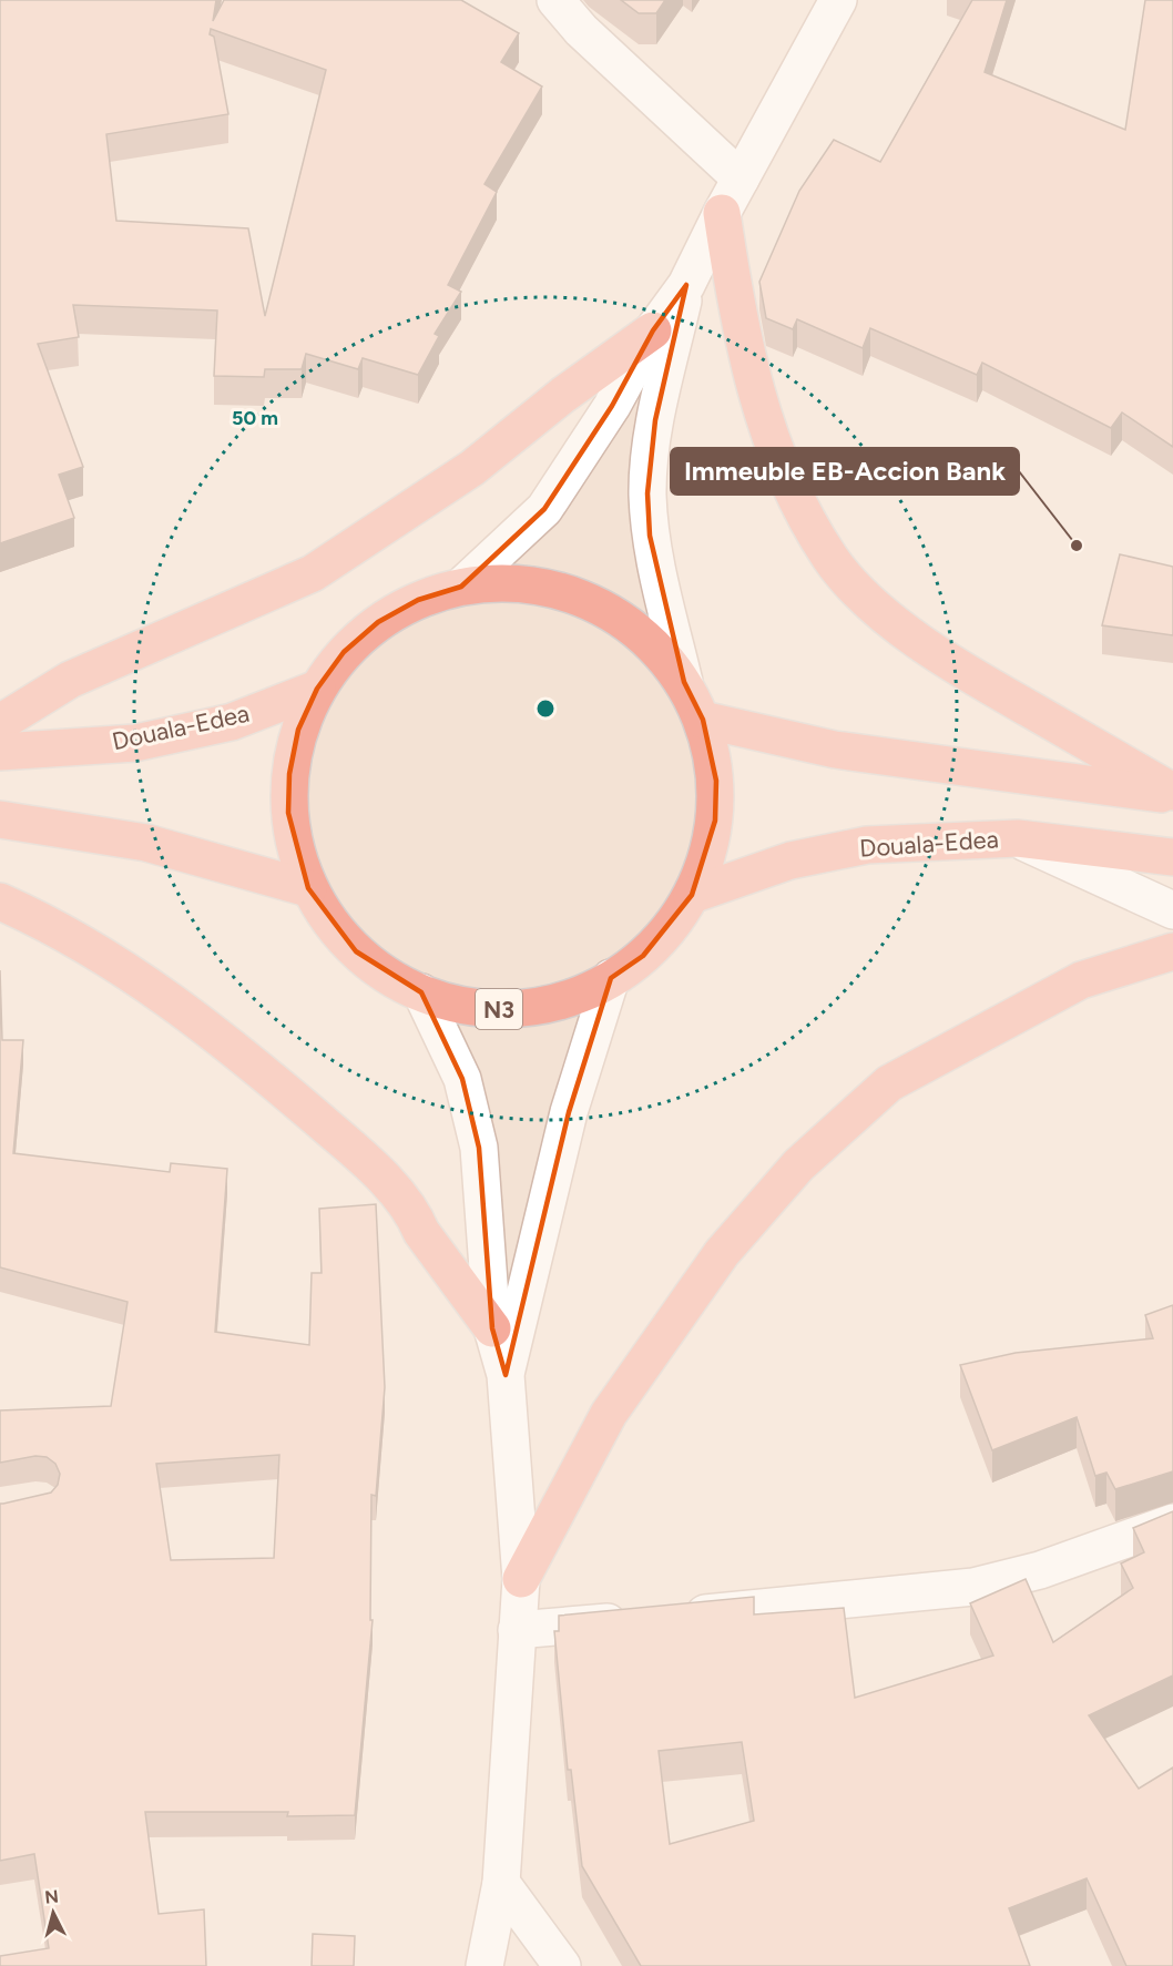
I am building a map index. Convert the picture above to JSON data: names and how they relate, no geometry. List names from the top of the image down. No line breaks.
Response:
{"streets":{"highway":["Douala-Edea","N3"]},"crossings":[["Douala-Edea","N3"]],"places":["Immeuble EB-Accion Bank"],"north":"top","rings":["50 m"]}
